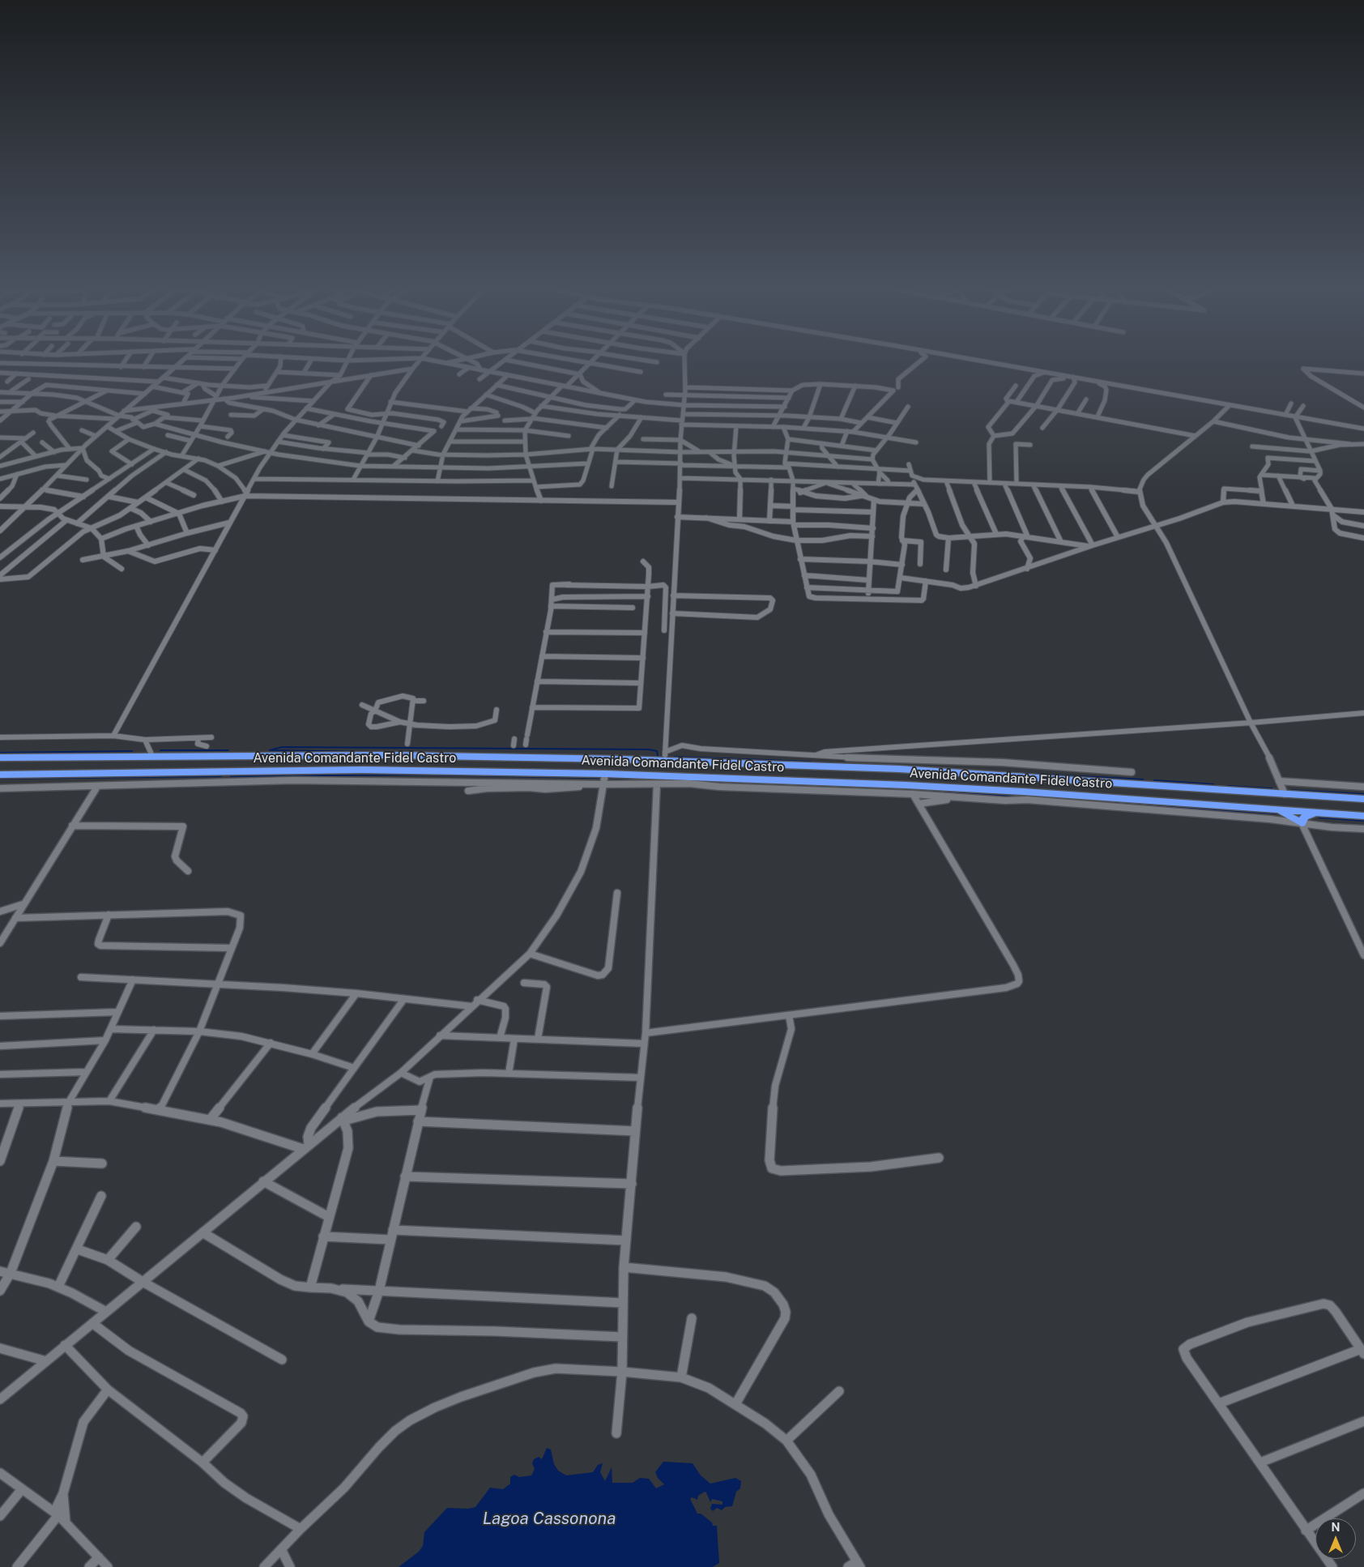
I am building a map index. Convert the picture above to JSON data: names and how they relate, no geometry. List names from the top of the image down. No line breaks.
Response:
{"streets":{"highway":["Avenida Comandante Fidel Castro"]},"water":["Lagoa Cassonona"],"north":"top"}
